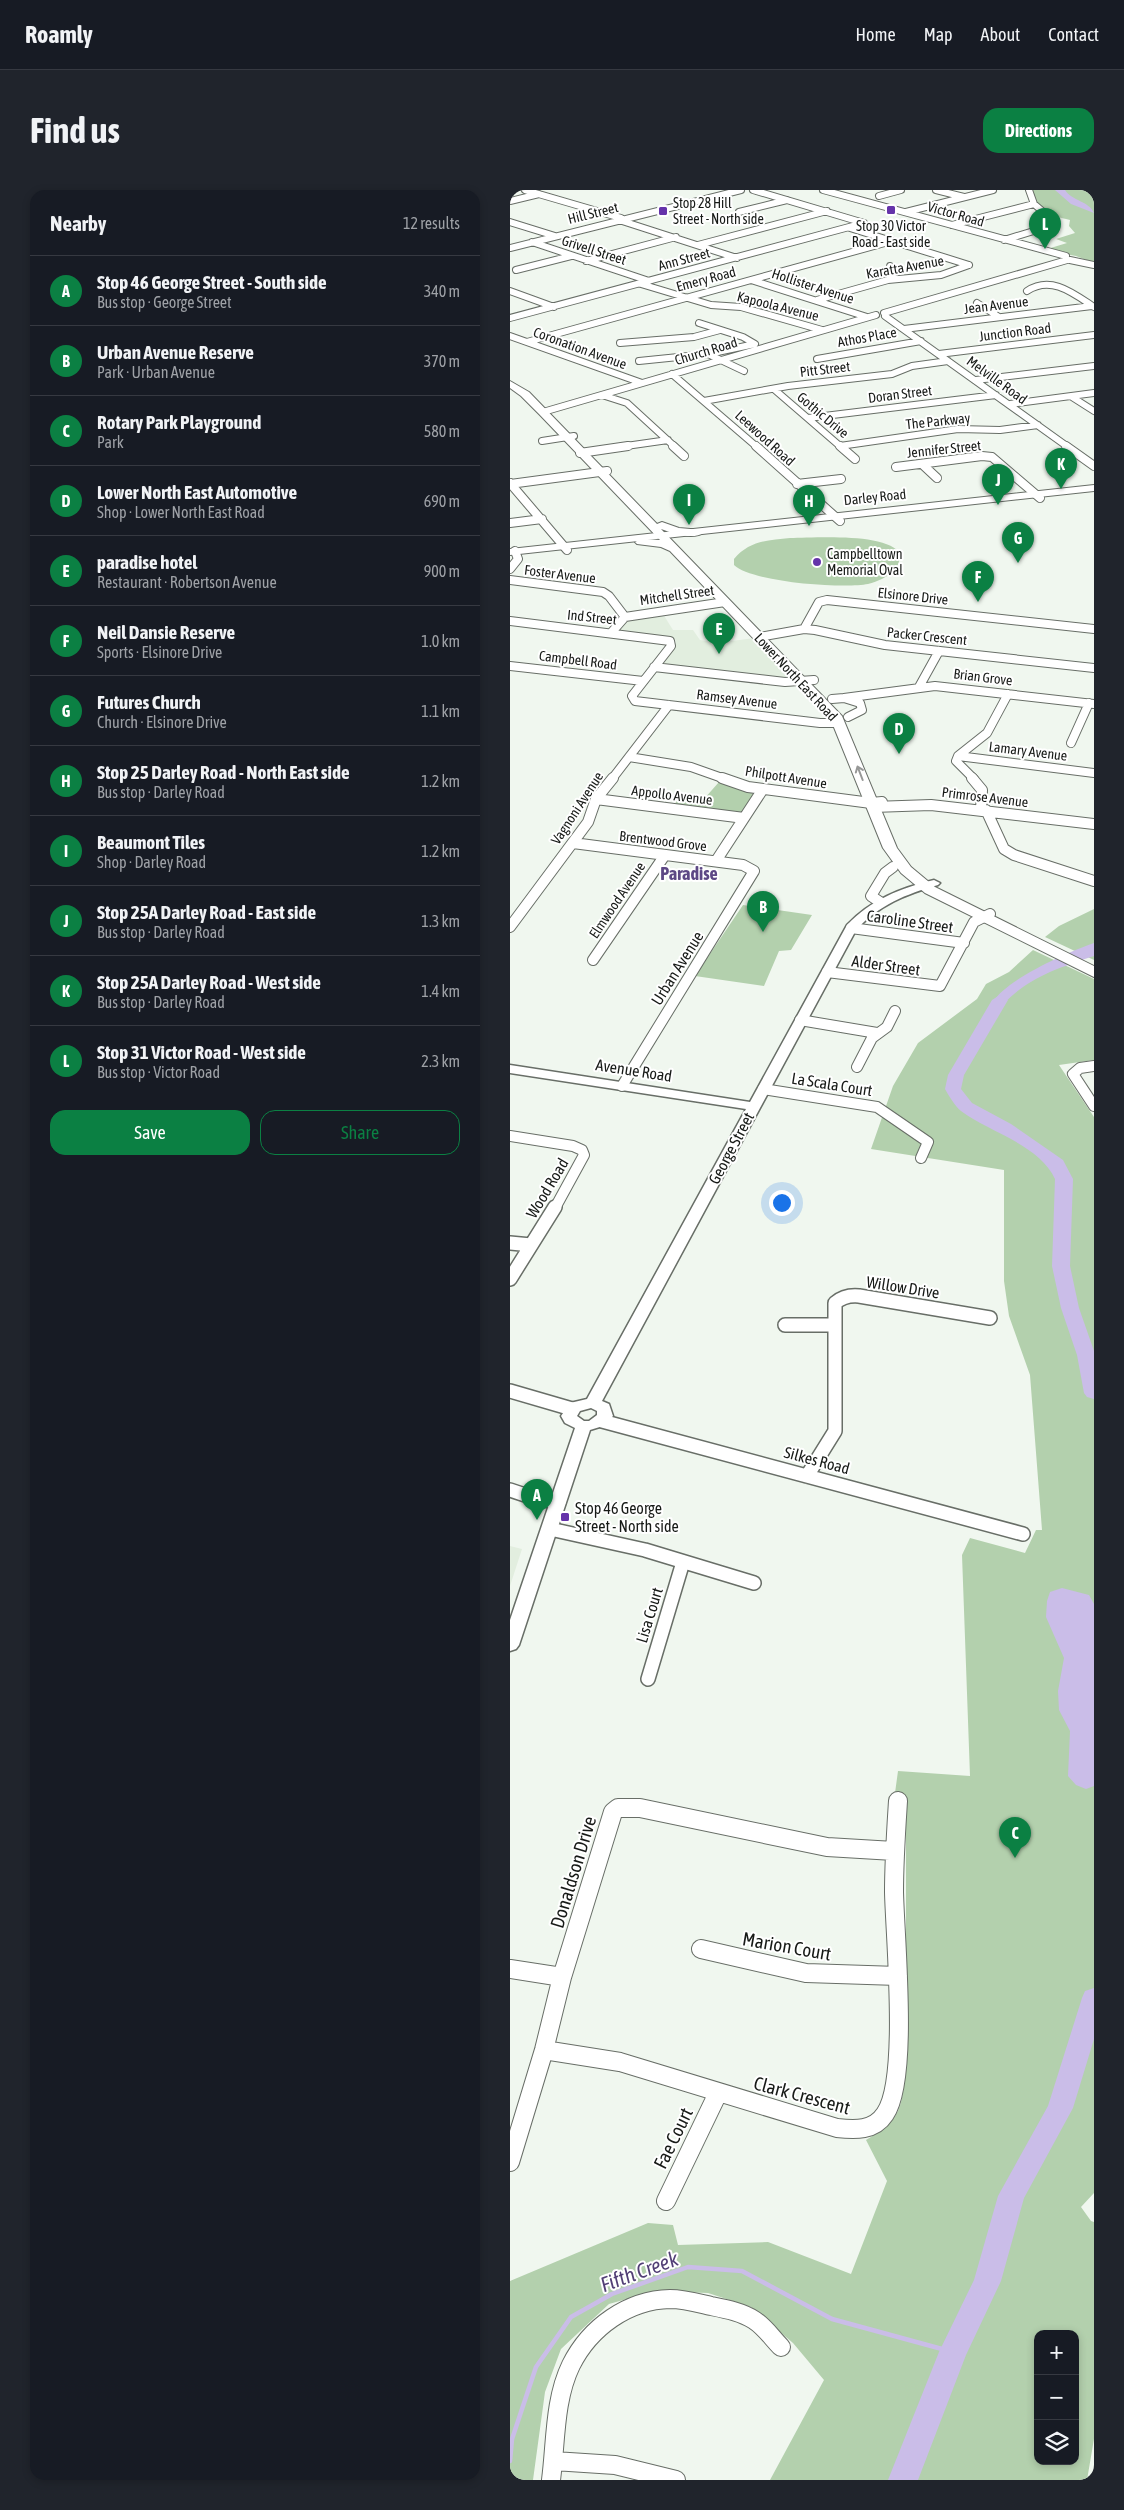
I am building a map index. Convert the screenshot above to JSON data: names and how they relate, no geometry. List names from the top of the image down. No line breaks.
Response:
{"streets":{"main road":["Darley Road","Lower North East Road"],"street":["Hill Street","Victor Road","Grivell Street","Ann Street","Karatta Avenue","Emery Road","Hollister Avenue","Jean Avenue","Kapoola Avenue","Junction Road","Athos Place","Coronation Avenue","Church Road","Pitt Street","Melville Road","Doran Street","Gothic Drive","The Parkway","Leewood Road","Jennifer Street","Foster Avenue","Mitchell Street","Elsinore Drive","Ind Street","Packer Crescent","Campbell Road","Brian Grove","Ramsey Avenue","Lamary Avenue","Philpott Avenue","Appollo Avenue","Primrose Avenue","Vagnoni Avenue","Brentwood Grove","Elmwood Avenue","Caroline Street","Alder Street","Urban Avenue","Avenue Road","La Scala Court","George Street","Wood Road","Willow Drive","Silkes Road","Lisa Court","Donaldson Drive","Marion Court","Clark Crescent","Fae Court"]},"crossings":[["Hill Street","Grivell Street"],["Grivell Street","Ann Street"],["Ann Street","Kapoola Avenue"],["Karatta Avenue","Emery Road"],["Karatta Avenue","Hollister Avenue"],["Emery Road","Hollister Avenue"],["Emery Road","Kapoola Avenue"],["Emery Road","Coronation Avenue"],["Hollister Avenue","Church Road"],["Jean Avenue","Melville Road"],["Kapoola Avenue","Church Road"],["Junction Road","Melville Road"],["Athos Place","Melville Road"],["Coronation Avenue","Church Road"],["Church Road","Melville Road"],["Church Road","Leewood Road"],["Church Road","Lower North East Road"],["Pitt Street","Melville Road"],["Pitt Street","Gothic Drive"],["Pitt Street","Leewood Road"],["Melville Road","Doran Street"],["Melville Road","The Parkway"],["Doran Street","Gothic Drive"],["Gothic Drive","The Parkway"],["Leewood Road","Darley Road"],["Jennifer Street","Darley Road"],["Darley Road","Lower North East Road"],["Foster Avenue","Mitchell Street"],["Mitchell Street","Ind Street"],["Mitchell Street","Lower North East Road"],["Elsinore Drive","Packer Crescent"],["Packer Crescent","Lower North East Road"],["Campbell Road","Ramsey Avenue"],["Lower North East Road","Brian Grove"],["Lower North East Road","Ramsey Avenue"],["Lower North East Road","Philpott Avenue"],["Lower North East Road","Primrose Avenue"],["Lower North East Road","George Street"],["Ramsey Avenue","Vagnoni Avenue"],["Philpott Avenue","Primrose Avenue"],["Philpott Avenue","Vagnoni Avenue"],["Appollo Avenue","Vagnoni Avenue"],["Vagnoni Avenue","Brentwood Grove"],["Brentwood Grove","Elmwood Avenue"],["Brentwood Grove","Urban Avenue"],["Caroline Street","Alder Street"],["Caroline Street","George Street"],["Alder Street","George Street"],["Urban Avenue","Avenue Road"],["Avenue Road","George Street"],["La Scala Court","George Street"],["George Street","Silkes Road"],["Willow Drive","Silkes Road"],["Donaldson Drive","Clark Crescent"],["Marion Court","Clark Crescent"],["Clark Crescent","Fae Court"]],"districts":["Paradise"],"water":["Fifth Creek"],"places":{"transit":["Stop 30 Victor Road - East side","Stop 28 Hill Street - North side","Stop 46 George Street - North side"],"other":["Campbelltown Memorial Oval"]},"page":{"header":"Roamly","nav":["Home","Map","About","Contact"],"buttons":["Directions",["Save","Share"]],"title":"Find us","heading":["Nearby","12 results"],"pins":["L","K","J","I","H","G","F","E","D","B","A","C"],"list":[{"mark":"A","name":"Stop 46 George Street - South side","note":"Bus stop · George Street","value":"340 m"},{"mark":"B","name":"Urban Avenue Reserve","note":"Park · Urban Avenue","value":"370 m"},{"mark":"C","name":"Rotary Park Playground","note":"Park","value":"580 m"},{"mark":"D","name":"Lower North East Automotive","note":"Shop · Lower North East Road","value":"690 m"},{"mark":"E","name":"paradise hotel","note":"Restaurant · Robertson Avenue","value":"900 m"},{"mark":"F","name":"Neil Dansie Reserve","note":"Sports · Elsinore Drive","value":"1.0 km"},{"mark":"G","name":"Futures Church","note":"Church · Elsinore Drive","value":"1.1 km"},{"mark":"H","name":"Stop 25 Darley Road - North East side","note":"Bus stop · Darley Road","value":"1.2 km"},{"mark":"I","name":"Beaumont Tiles","note":"Shop · Darley Road","value":"1.2 km"},{"mark":"J","name":"Stop 25A Darley Road - East side","note":"Bus stop · Darley Road","value":"1.3 km"},{"mark":"K","name":"Stop 25A Darley Road - West side","note":"Bus stop · Darley Road","value":"1.4 km"},{"mark":"L","name":"Stop 31 Victor Road - West side","note":"Bus stop · Victor Road","value":"2.3 km"}],"map_buttons":["+","−"]}}
